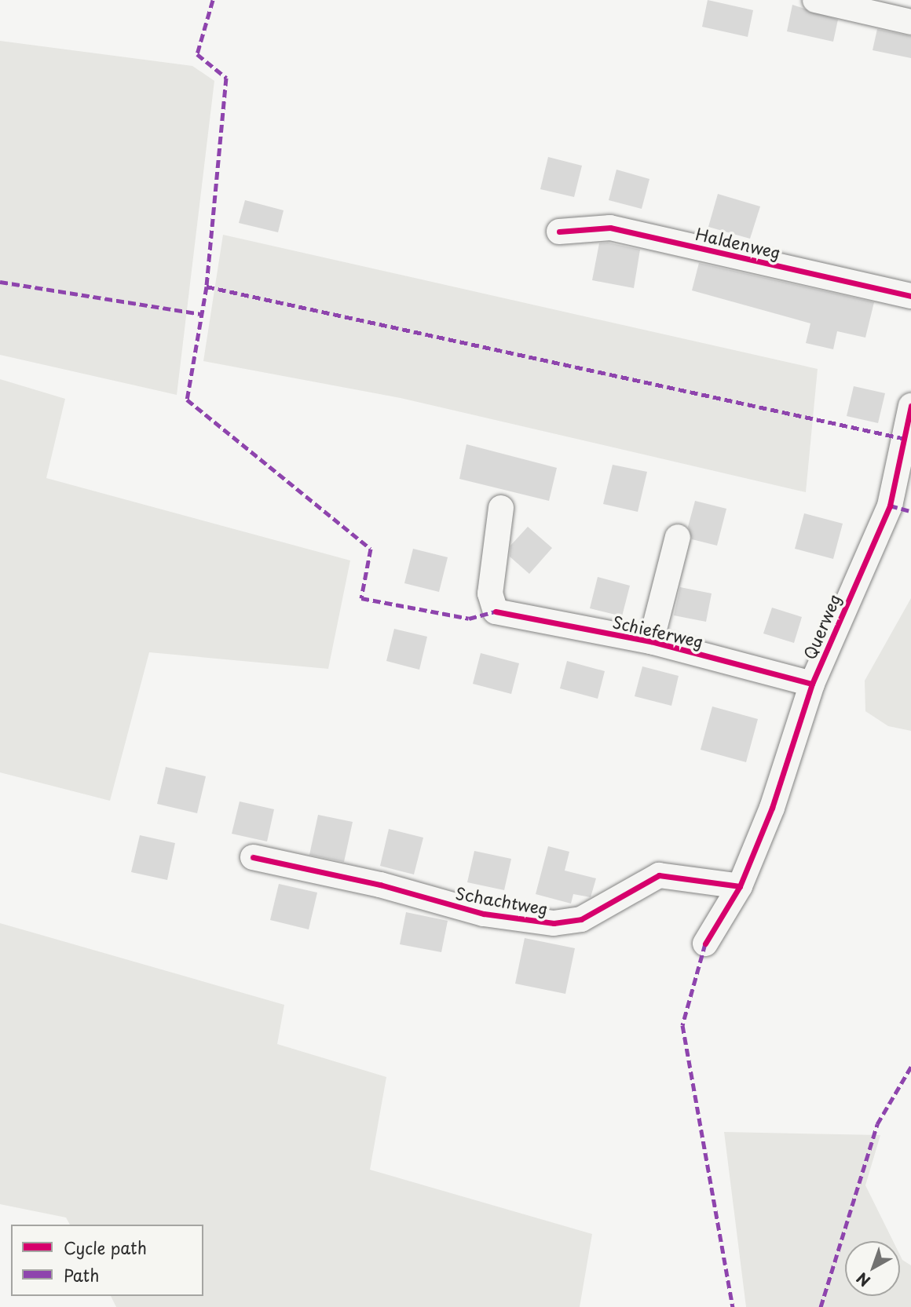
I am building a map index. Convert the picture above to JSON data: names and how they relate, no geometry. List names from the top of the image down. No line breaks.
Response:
{"streets":{"street":["Haldenweg","Querweg","Schieferweg","Schachtweg"]},"crossings":[["Querweg","Schieferweg"],["Querweg","Schachtweg"]],"legend":["Cycle path","Path"],"north":"bottom left"}
